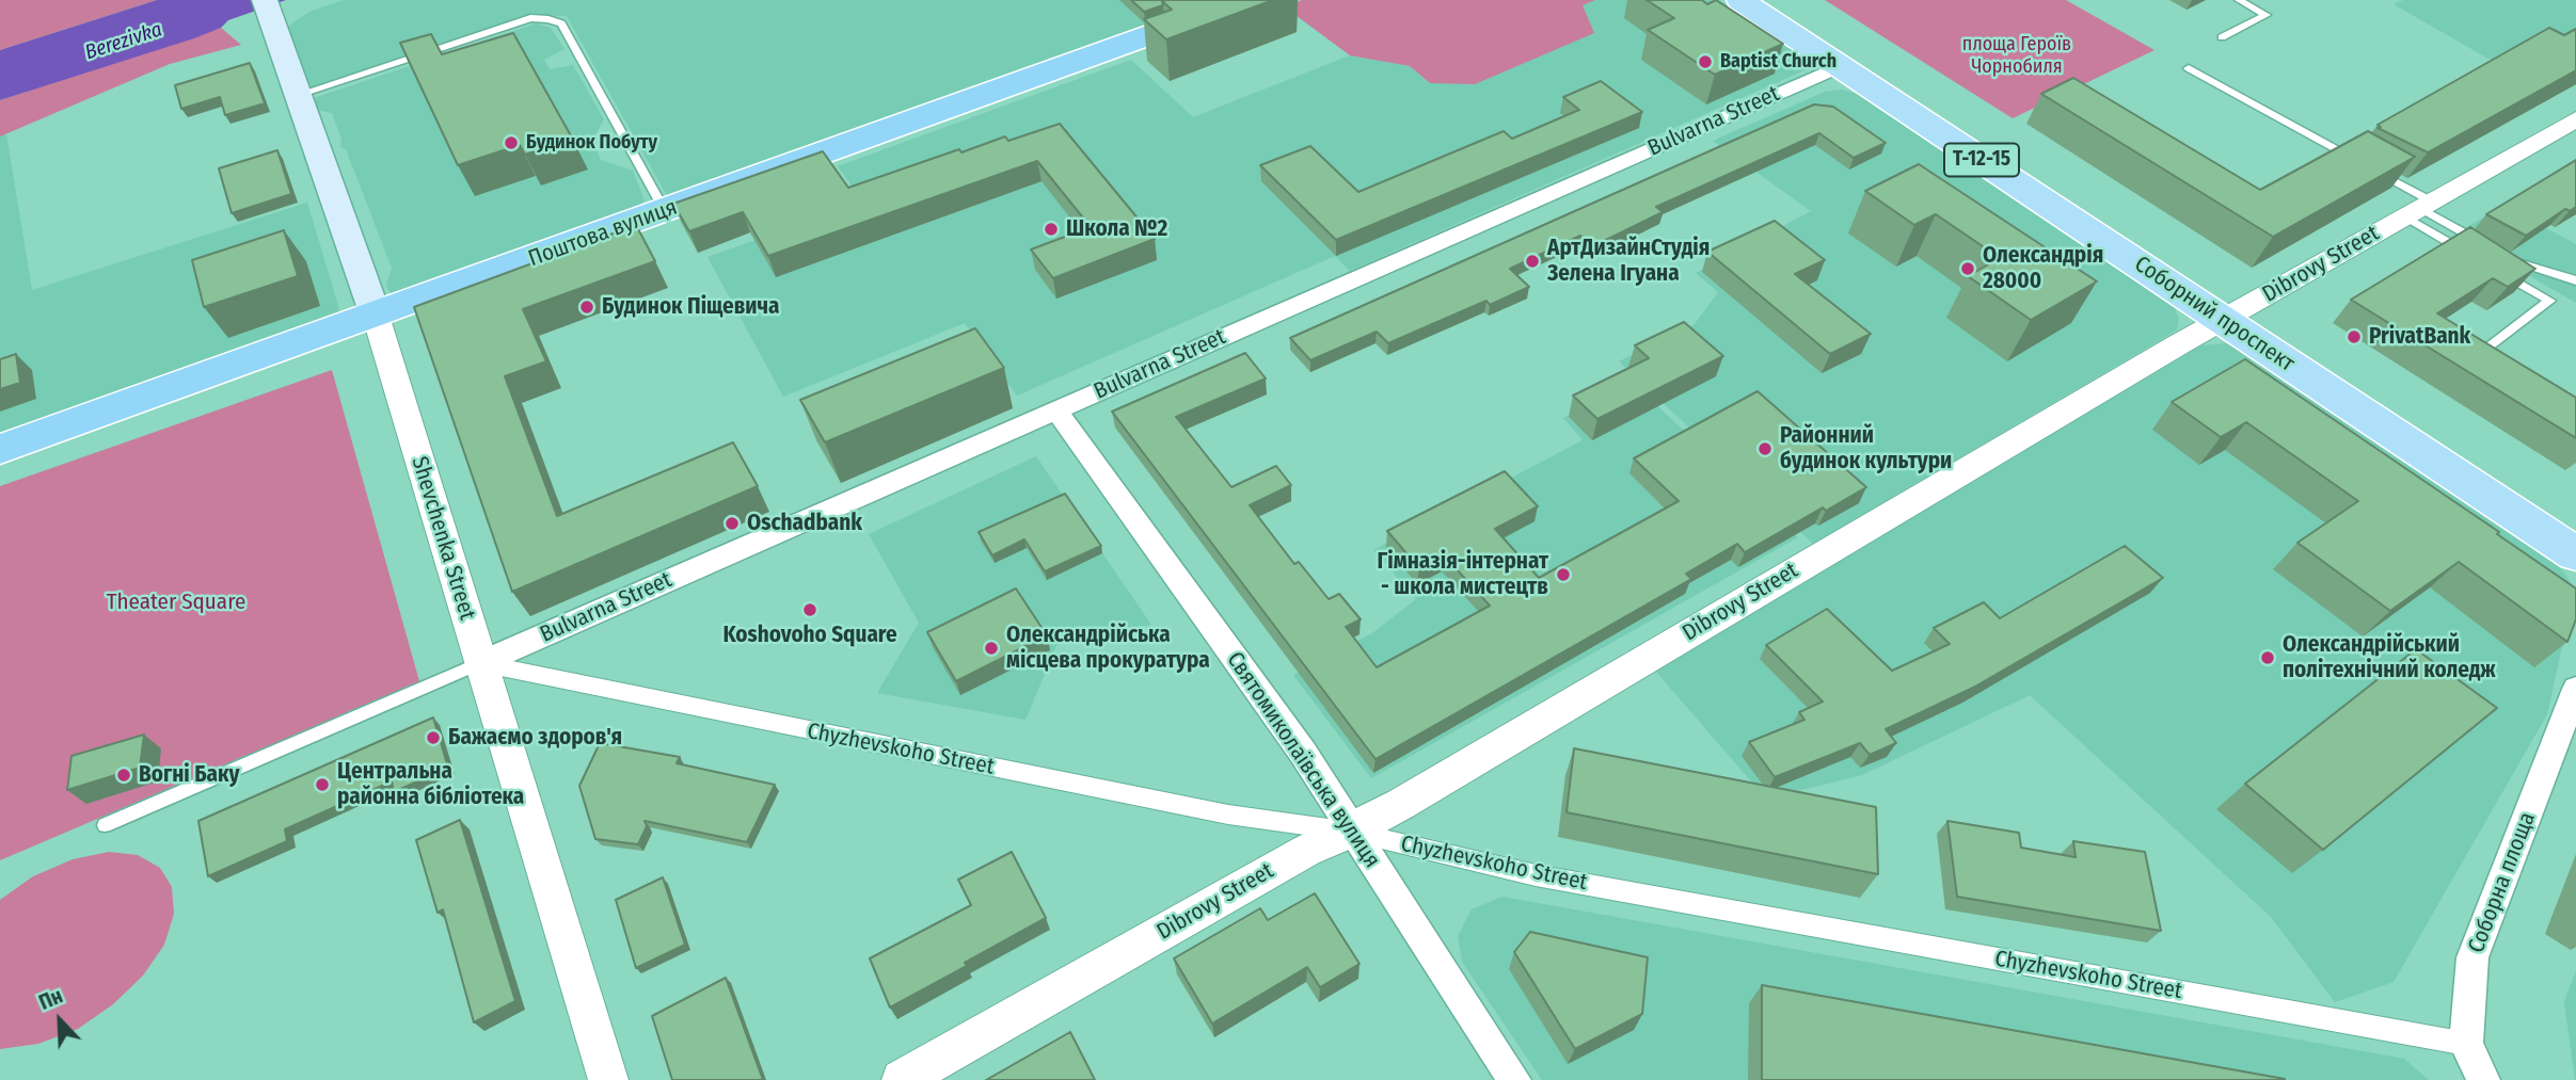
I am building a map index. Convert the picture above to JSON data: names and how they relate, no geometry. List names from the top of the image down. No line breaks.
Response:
{"streets":{"highway":["Поштова вулиця"],"main road":["Т-12-15","Соборний проспект","Shevchenka Street"],"street":["Bulvarna Street","Dibrovy Street","Chyzhevskoho Street","Святомиколаївська вулиця","Соборна площа"]},"crossings":[["Bulvarna Street","Соборний проспект"],["Bulvarna Street","Shevchenka Street"],["Bulvarna Street","Chyzhevskoho Street"],["Bulvarna Street","Святомиколаївська вулиця"],["Поштова вулиця","Shevchenka Street"],["Dibrovy Street","Соборний проспект"],["Dibrovy Street","Chyzhevskoho Street"],["Dibrovy Street","Святомиколаївська вулиця"],["Shevchenka Street","Chyzhevskoho Street"],["Chyzhevskoho Street","Святомиколаївська вулиця"],["Chyzhevskoho Street","Соборна площа"]],"water":["Berezivka"],"parks":["площа Героїв Чорнобиля","Theater Square"],"places":["Baptist Church","Будинок Побуту","Школа №2","АртДизайнСтудія Зелена Ігуана","Олександрія 28000","Будинок Піщевича","PrivatBank","Районний будинок культури","Oschadbank","Гімназія-інтернат - школа мистецтв","Koshovoho Square","Олександрійська місцева прокуратура","Олександрійський політехнічний коледж","Бажаємо здоров'я","Вогні Баку","Центральна районна бібліотека"],"north":"top left"}
